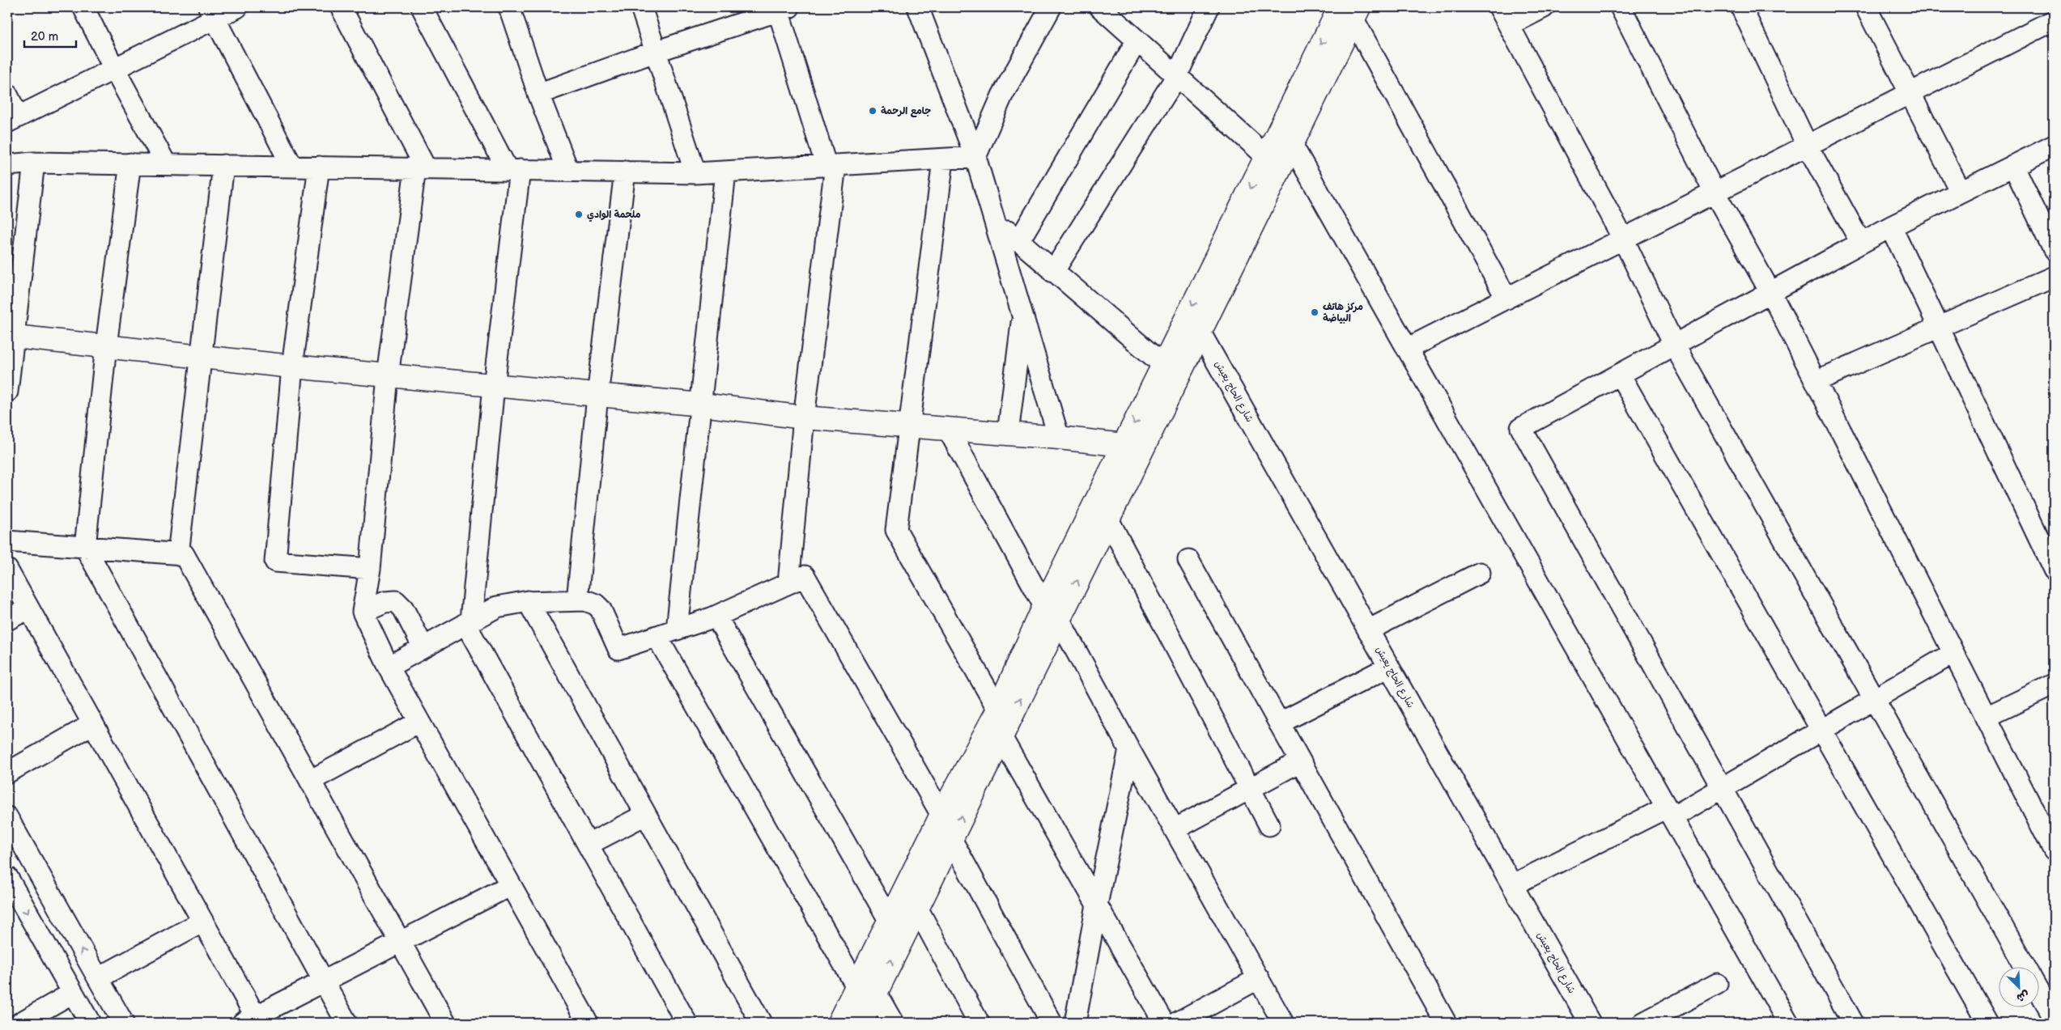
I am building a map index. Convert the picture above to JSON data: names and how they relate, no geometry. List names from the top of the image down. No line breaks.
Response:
{"streets":{"street":["شارع الحاج يعيش"]},"places":["جامع الرحمة","ملحمة الوادي","مركز هاتف البياضة"],"scale_bar":"20 m","north":"bottom right"}
